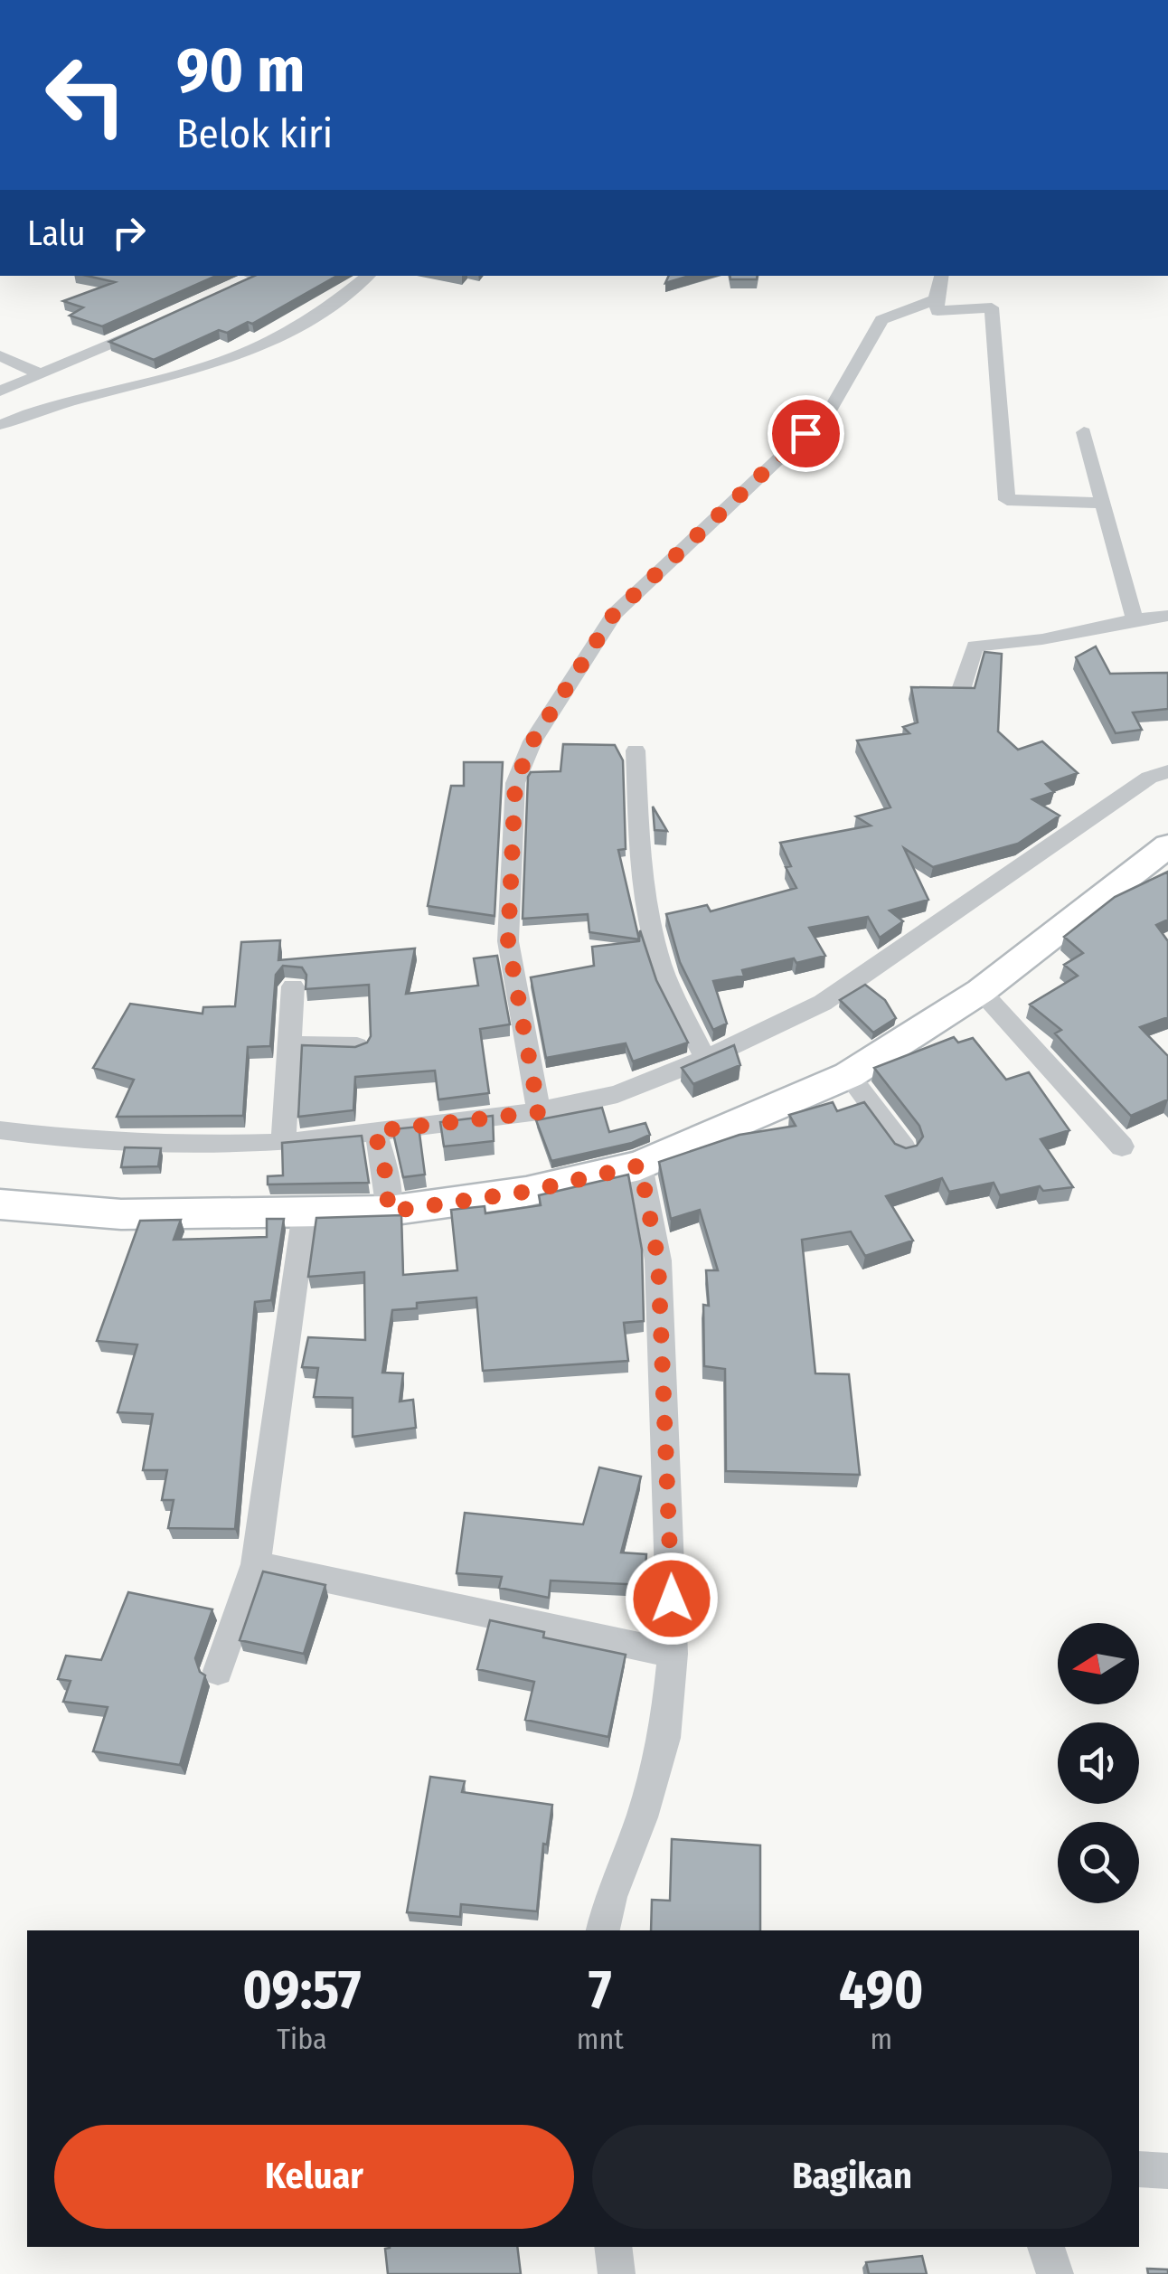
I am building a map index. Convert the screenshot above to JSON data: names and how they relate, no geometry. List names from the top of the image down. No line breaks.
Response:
{"north":"left","page":{"turn":["90 m","Belok kiri"],"then":"Lalu","eta":["09:57","Tiba","7","mnt","490","m"],"buttons":["Keluar","Bagikan"]}}
